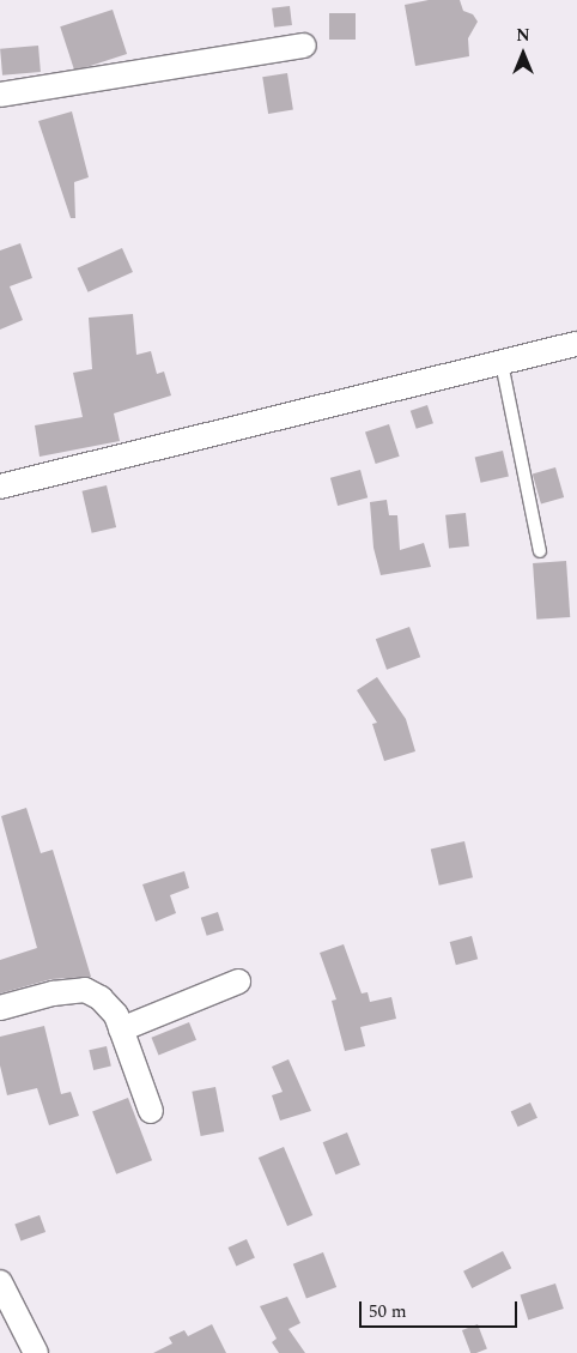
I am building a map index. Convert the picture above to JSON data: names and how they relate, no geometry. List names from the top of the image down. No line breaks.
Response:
{"scale_bar":"50 m","north":"top"}
